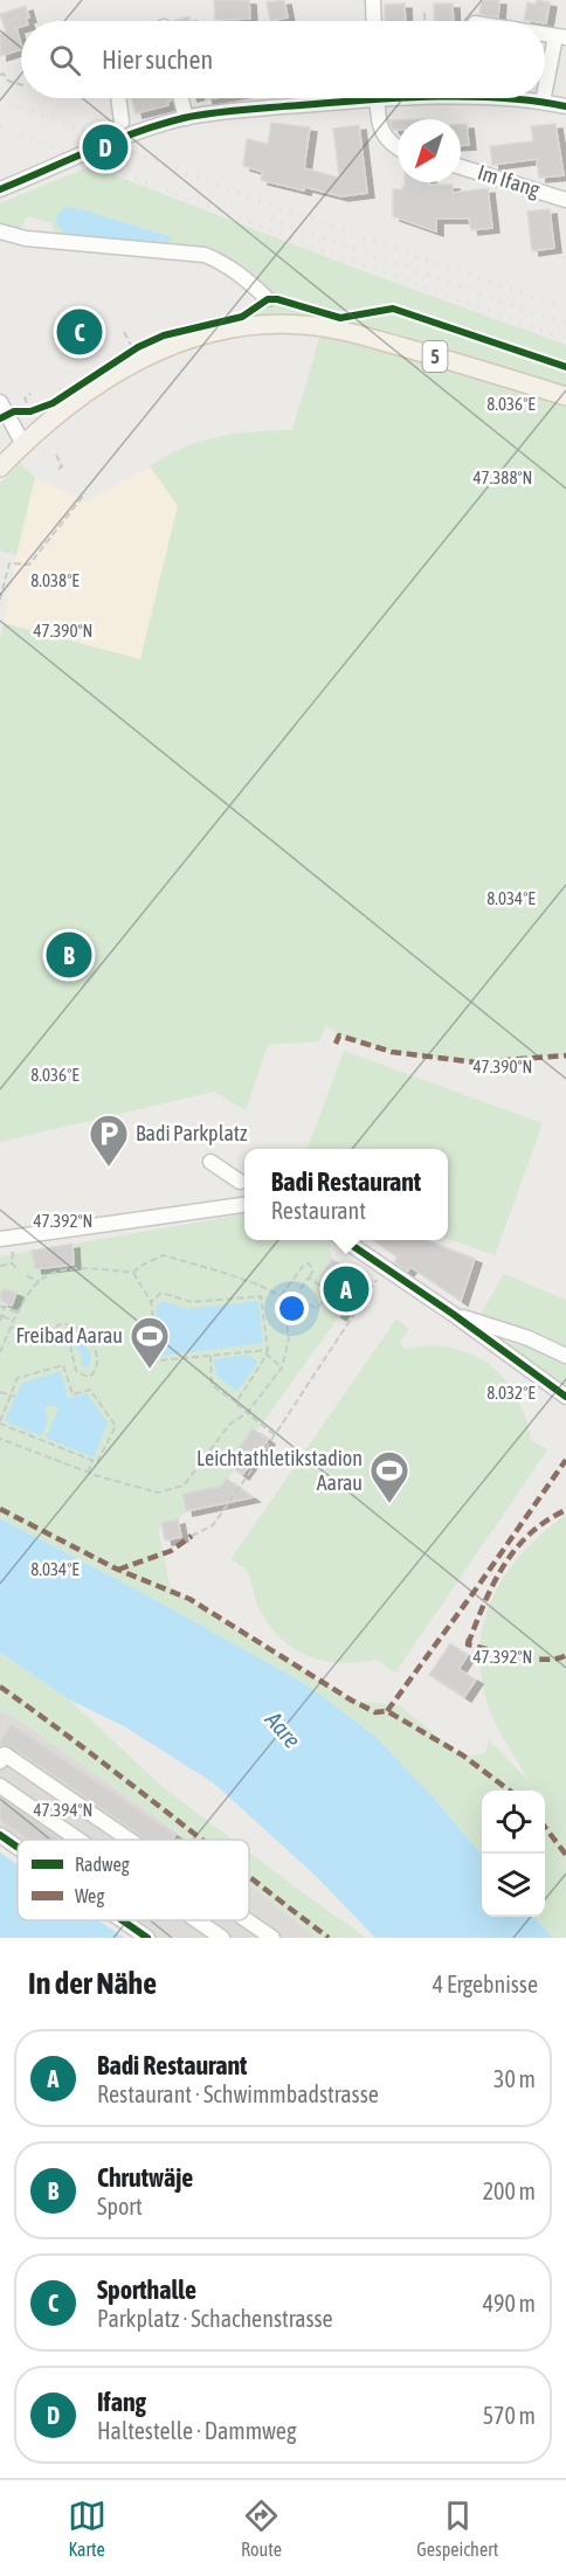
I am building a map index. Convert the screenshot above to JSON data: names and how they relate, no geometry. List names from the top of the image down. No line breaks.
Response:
{"streets":{"main road":["5"],"street":["Im Ifang"]},"water":["Aare"],"places":{"parking":["Badi Parkplatz"],"sports":["Freibad Aarau","Leichtathletikstadion Aarau"]},"legend":["Radweg","Weg"],"north":"bottom left","page":{"search":"Hier suchen","pins":["D","C","B","A"],"popup":["Badi Restaurant","Restaurant"],"heading":["In der Nähe","4 Ergebnisse"],"list":[{"mark":"A","name":"Badi Restaurant","note":"Restaurant · Schwimmbadstrasse","value":"30 m"},{"mark":"B","name":"Chrutwäje","note":"Sport","value":"200 m"},{"mark":"C","name":"Sporthalle","note":"Parkplatz · Schachenstrasse","value":"490 m"},{"mark":"D","name":"Ifang","note":"Haltestelle · Dammweg","value":"570 m"}],"nav":["Karte","Route","Gespeichert"]},"coordinates":["8.036°E","47.388°N","8.038°E","47.390°N","8.034°E","47.392°N","8.032°E","47.394°N"]}
